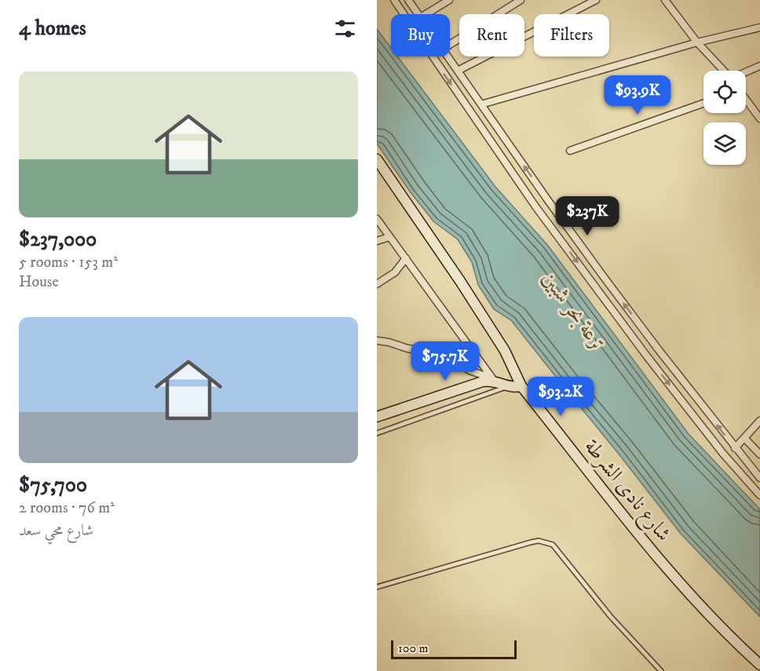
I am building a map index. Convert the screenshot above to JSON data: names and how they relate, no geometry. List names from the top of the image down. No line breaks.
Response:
{"streets":{"main road":["شارع نادى الشرطة"]},"water":["ترعة بحر شبين"],"scale_bar":"100 m","page":{"heading":"4 homes","chip":["Buy","Rent","Filters"],"list":[{"name":"$237,000","note":"5 rooms · 153 m² · House"},{"name":"$75,700","note":"2 rooms · 76 m² · شارع محي سعد"}],"price":["$93.9K","$237K","$75.7K","$93.2K"],"scale":"100 m"}}
